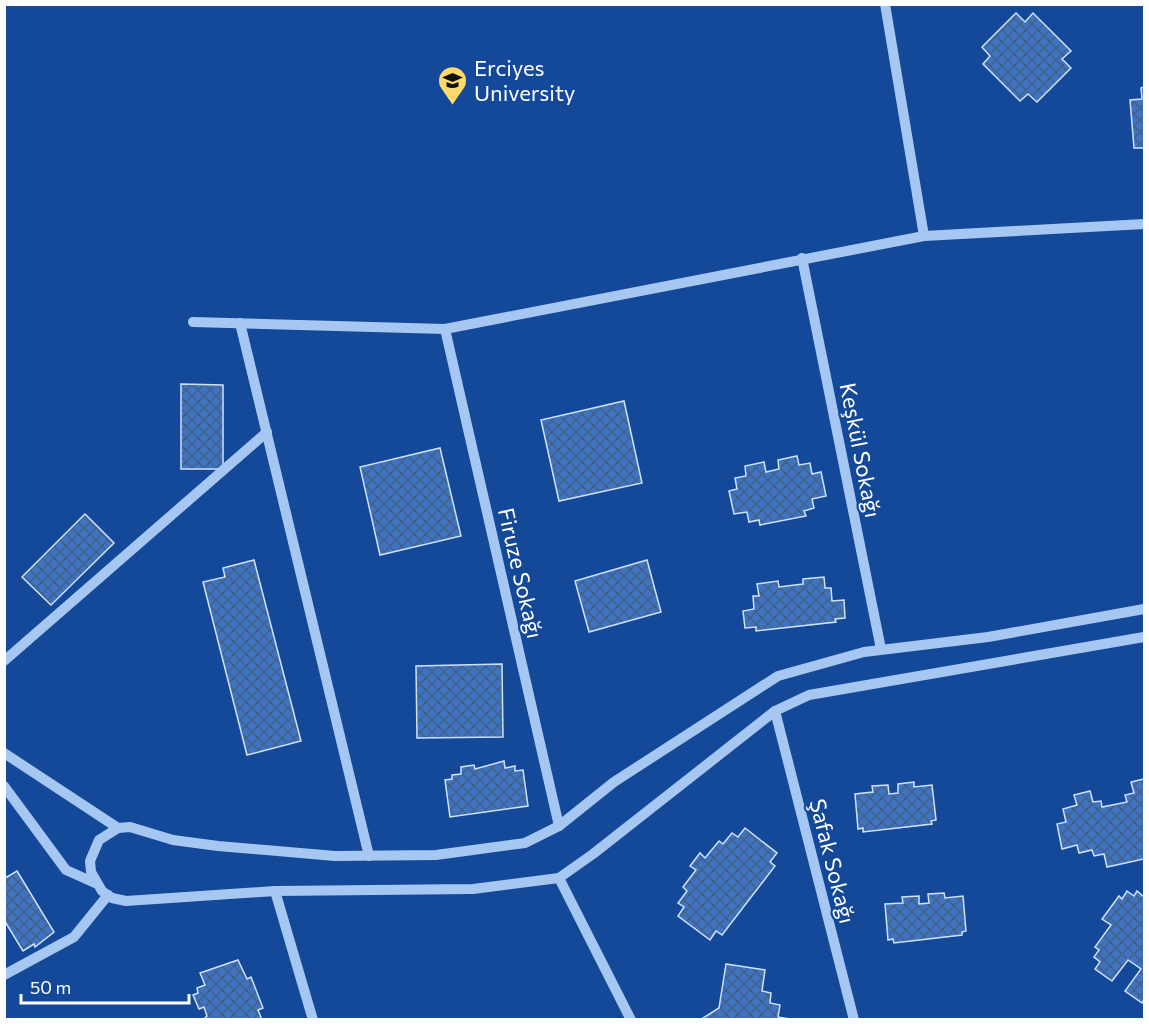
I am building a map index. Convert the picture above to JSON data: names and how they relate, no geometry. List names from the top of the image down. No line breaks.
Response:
{"streets":{"street":["Keşkül Sokağı","Firuze Sokağı","Şafak Sokağı"]},"places":{"school or university":["Erciyes University"]},"scale_bar":"50 m"}
